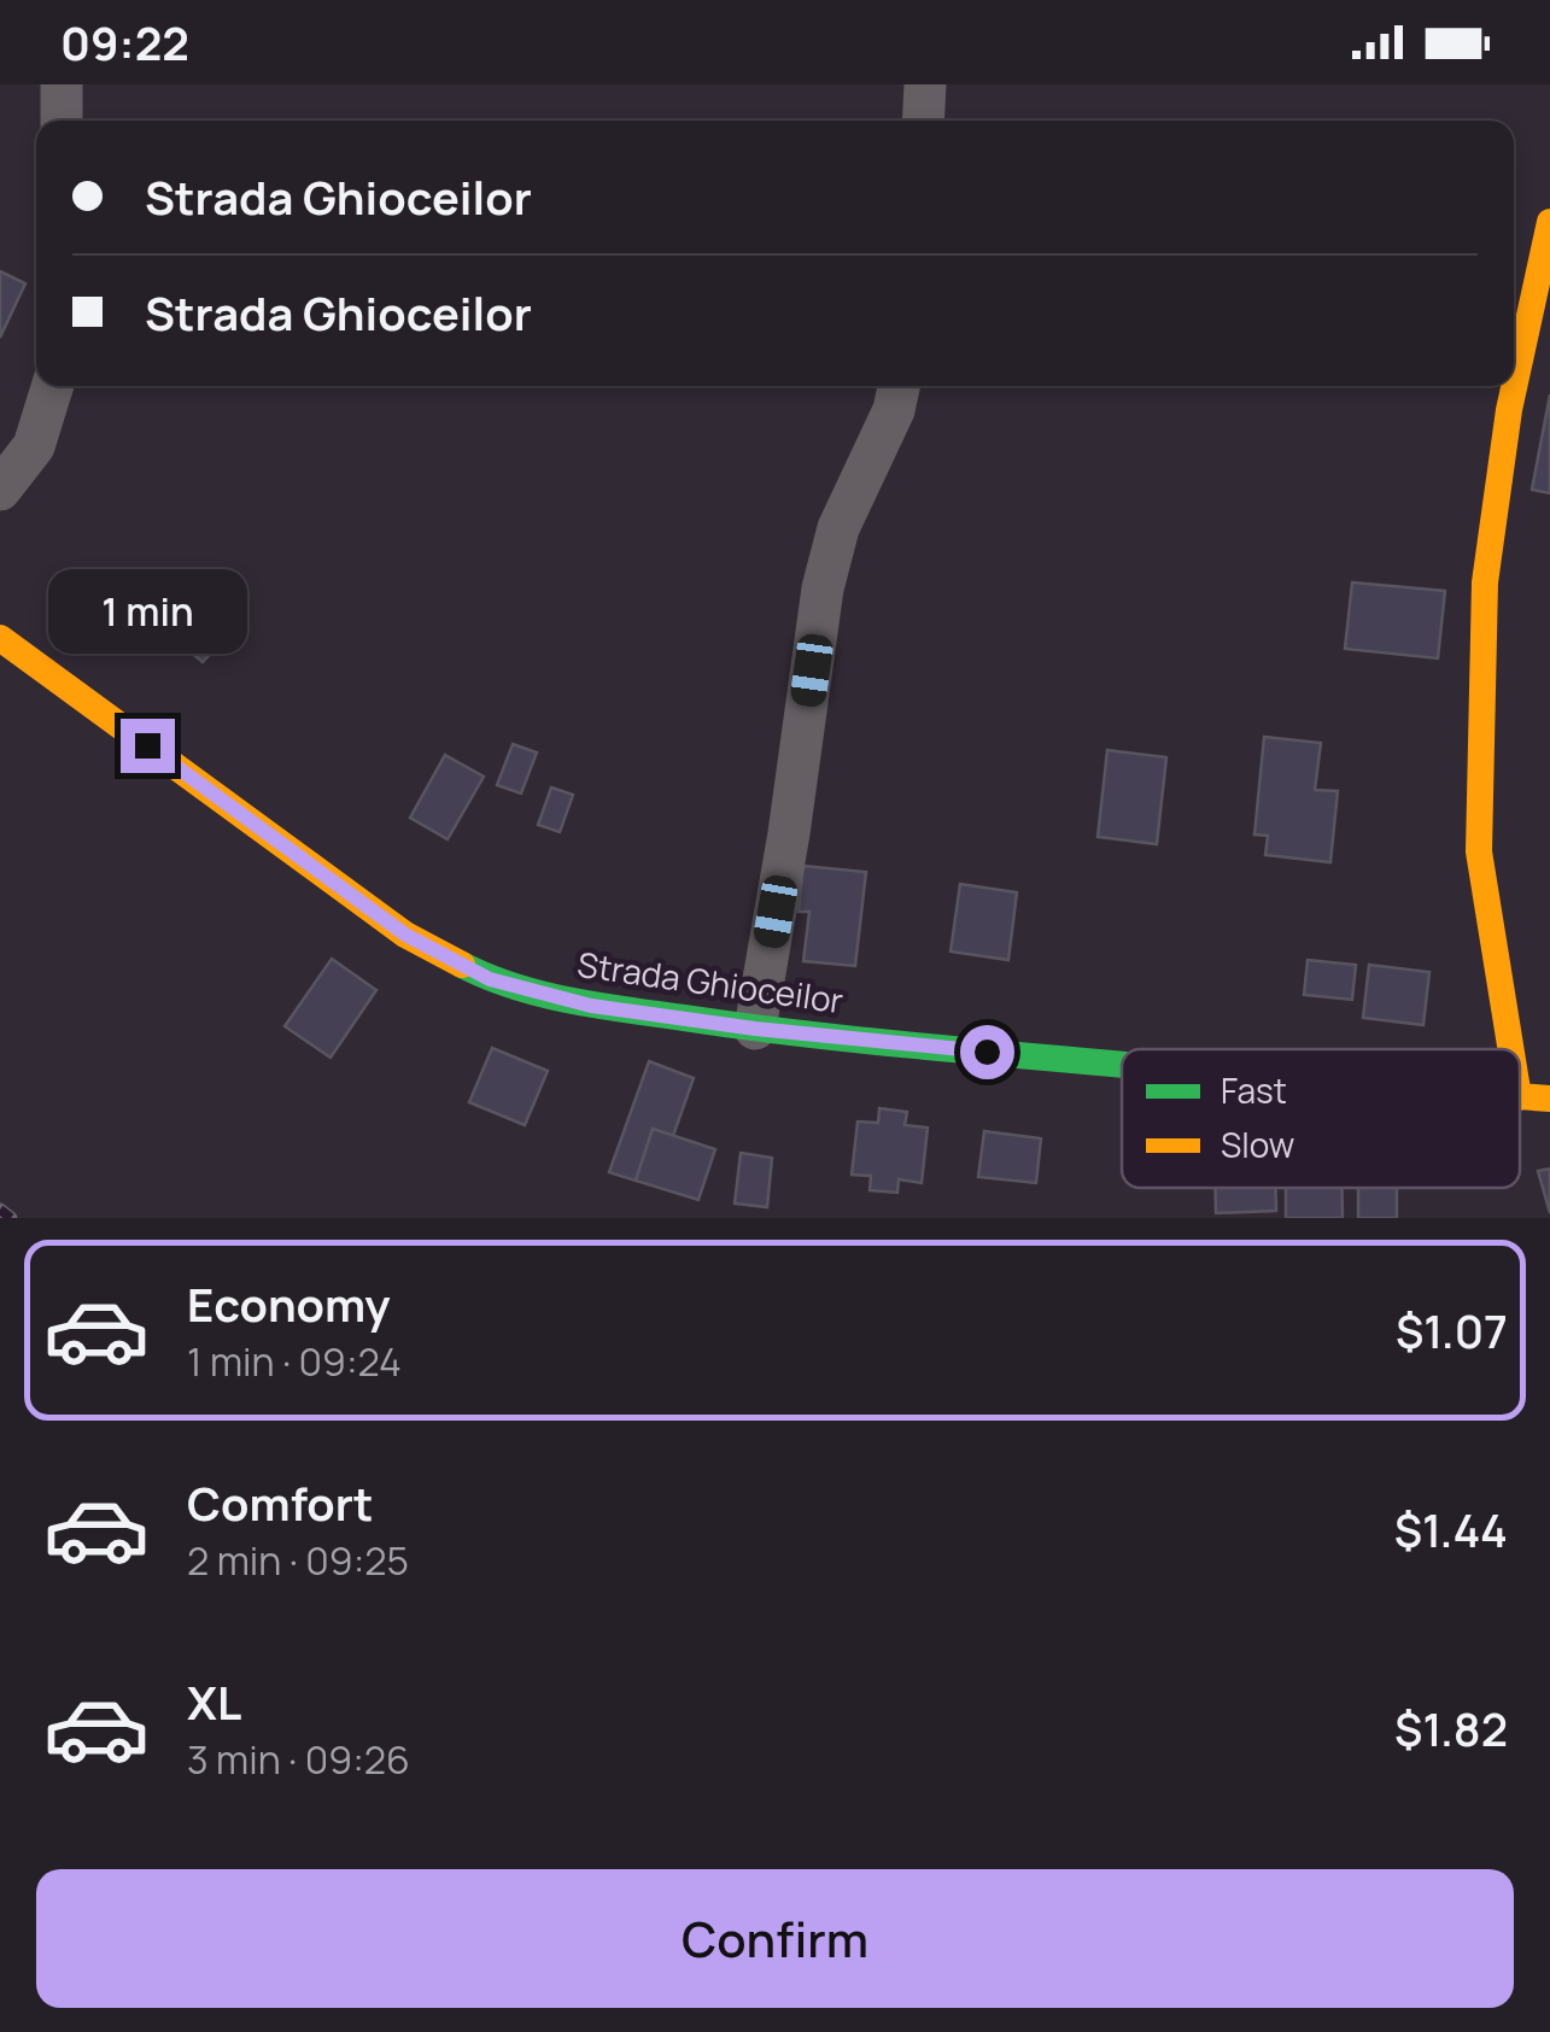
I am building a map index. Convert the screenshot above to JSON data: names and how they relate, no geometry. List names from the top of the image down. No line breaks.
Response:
{"streets":{"street":["Strada Ghioceilor"]},"legend":["Fast","Slow"],"page":{"status":"09:22","banner":["Strada Ghioceilor","Strada Ghioceilor"],"bubble":"1 min","list":[{"name":"Economy","note":"1 min · 09:24","value":"$1.07"},{"name":"Comfort","note":"2 min · 09:25","value":"$1.44"},{"name":"XL","note":"3 min · 09:26","value":"$1.82"}],"buttons":"Confirm"}}
